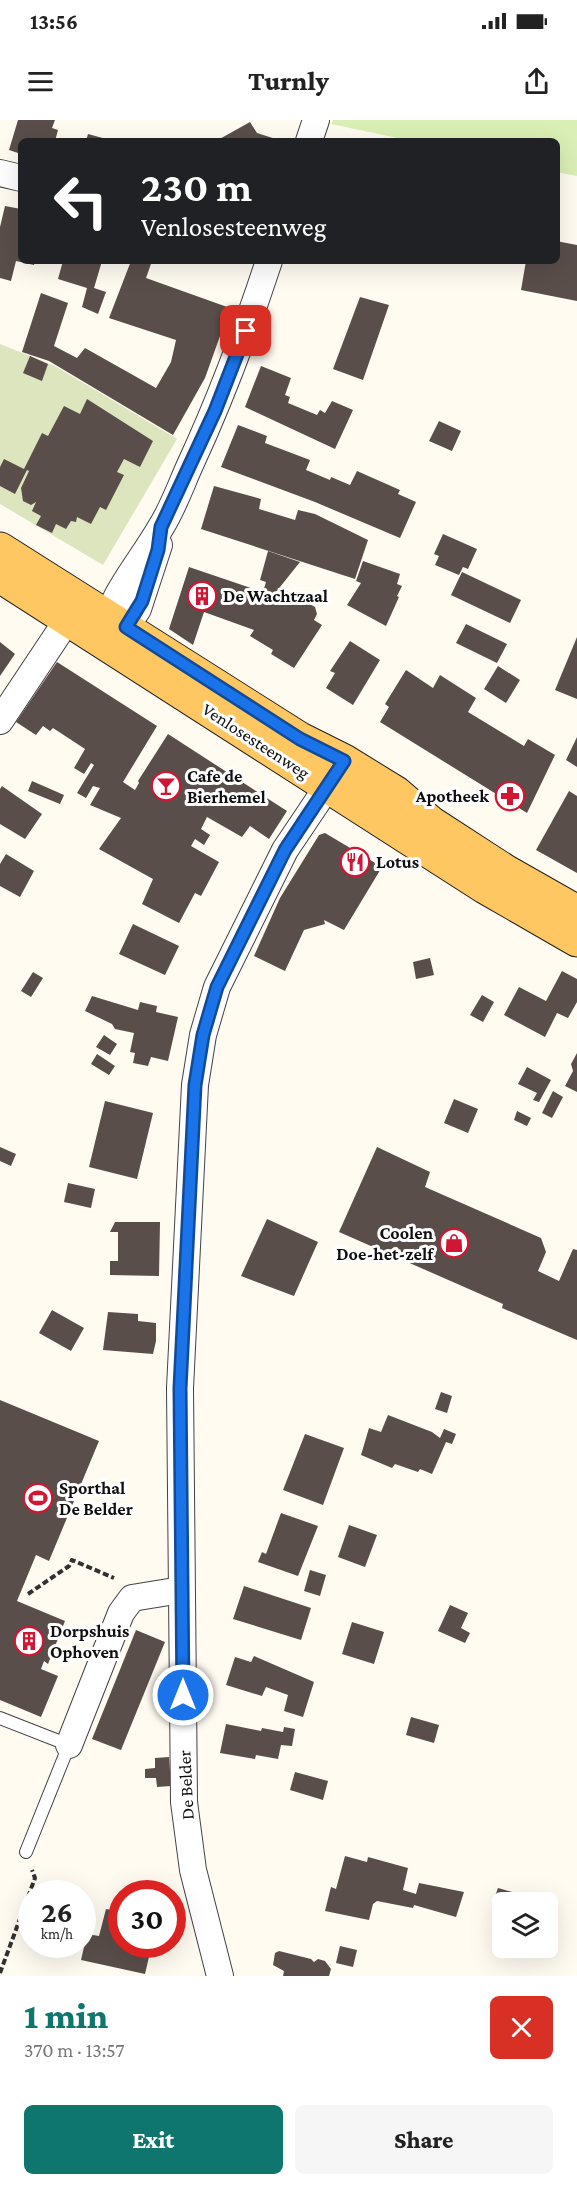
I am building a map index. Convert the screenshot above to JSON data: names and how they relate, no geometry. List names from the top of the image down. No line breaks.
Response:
{"streets":{"main road":["Venlosesteenweg"],"street":["De Belder"]},"crossings":[["Venlosesteenweg","De Belder"]],"places":{"building":["De Wachtzaal","Dorpshuis Ophoven"],"bar":["Cafe de Bierhemel"],"pharmacy":["Apotheek"],"restaurant":["Lotus"],"shop":["Coolen Doe-het-zelf"],"sports":["Sporthal De Belder"]},"page":{"status":"13:56","header":"Turnly","turn":["230 m","Venlosesteenweg"],"speed":"26 km/h","limit":"30","heading":["1 min","370 m · 13:57"],"buttons":["Exit","Share"]}}
